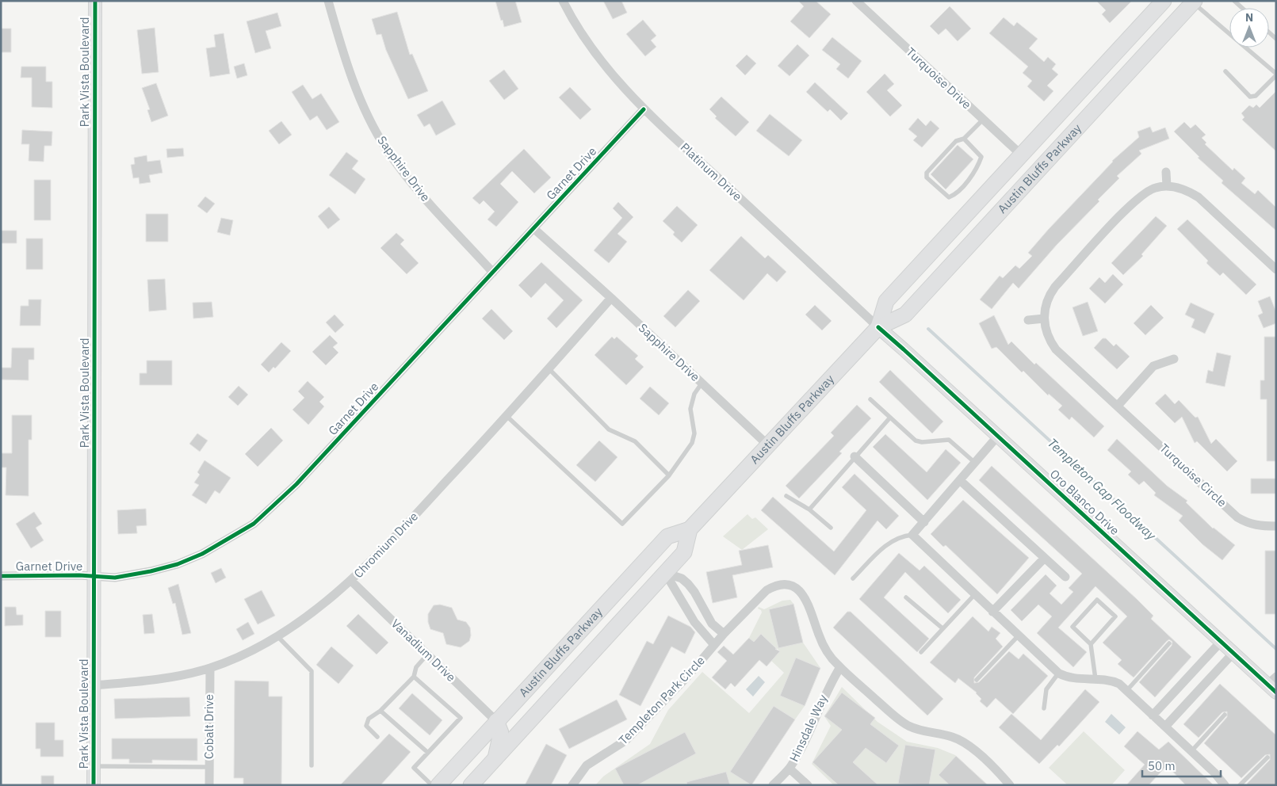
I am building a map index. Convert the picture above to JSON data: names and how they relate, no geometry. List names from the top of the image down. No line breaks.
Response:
{"streets":{"main road":["Austin Bluffs Parkway"],"street":["Park Vista Boulevard","Turquoise Drive","Sapphire Drive","Platinum Drive","Garnet Drive","Turquoise Circle","Oro Blanco Drive","Chromium Drive","Vanadium Drive","Templeton Park Circle","Cobalt Drive","Hinsdale Way"]},"crossings":[["Park Vista Boulevard","Garnet Drive"],["Park Vista Boulevard","Chromium Drive"],["Turquoise Drive","Austin Bluffs Parkway"],["Sapphire Drive","Austin Bluffs Parkway"],["Sapphire Drive","Garnet Drive"],["Sapphire Drive","Chromium Drive"],["Austin Bluffs Parkway","Platinum Drive"],["Austin Bluffs Parkway","Oro Blanco Drive"],["Austin Bluffs Parkway","Vanadium Drive"],["Austin Bluffs Parkway","Templeton Park Circle"],["Platinum Drive","Garnet Drive"],["Platinum Drive","Oro Blanco Drive"],["Chromium Drive","Vanadium Drive"],["Chromium Drive","Cobalt Drive"],["Templeton Park Circle","Hinsdale Way"]],"water":["Templeton Gap Floodway"],"scale_bar":"50 m","north":"top"}
